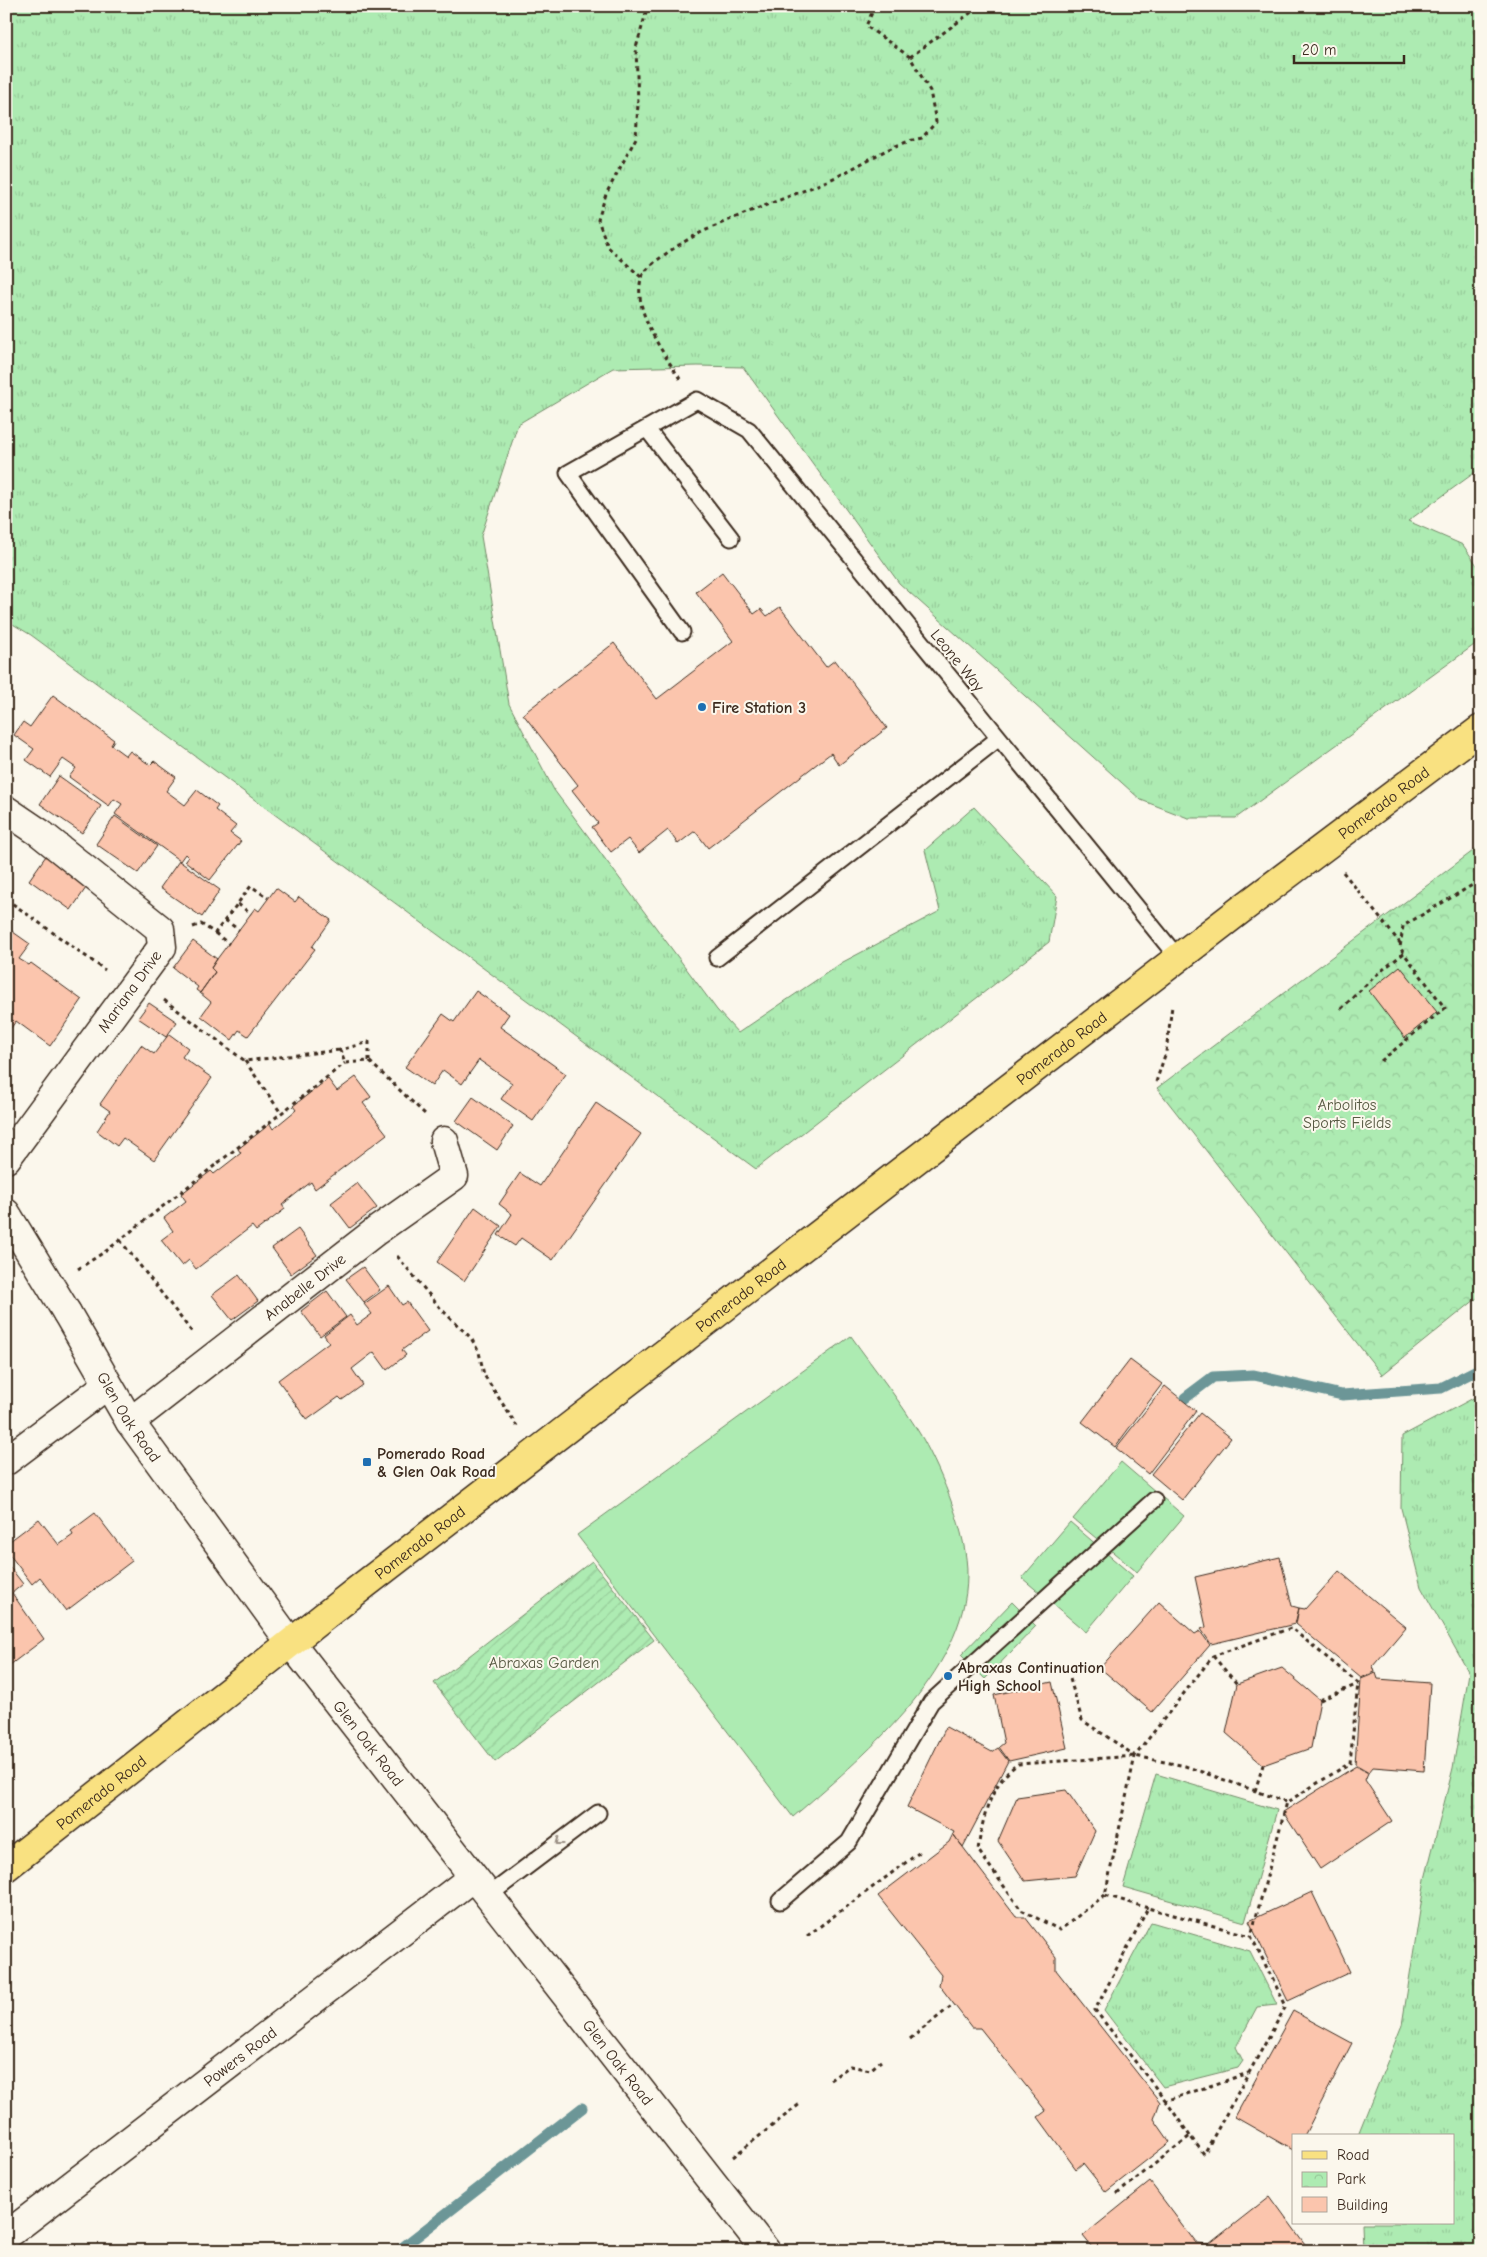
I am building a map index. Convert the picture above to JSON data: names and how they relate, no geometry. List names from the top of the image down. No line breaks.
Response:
{"streets":{"main road":["Pomerado Road"],"street":["Mariana Drive","Anabelle Drive","Glen Oak Road","Powers Road"],"lane":["Leone Way"]},"crossings":[["Leone Way","Pomerado Road"],["Pomerado Road","Glen Oak Road"],["Anabelle Drive","Glen Oak Road"],["Glen Oak Road","Powers Road"]],"parks":["Arbolitos Sports Fields","Abraxas Garden"],"places":{"other":["Fire Station 3","Abraxas Continuation High School"],"transit":["Pomerado Road & Glen Oak Road"]},"legend":["Road","Park","Building"],"scale_bar":"20 m"}
